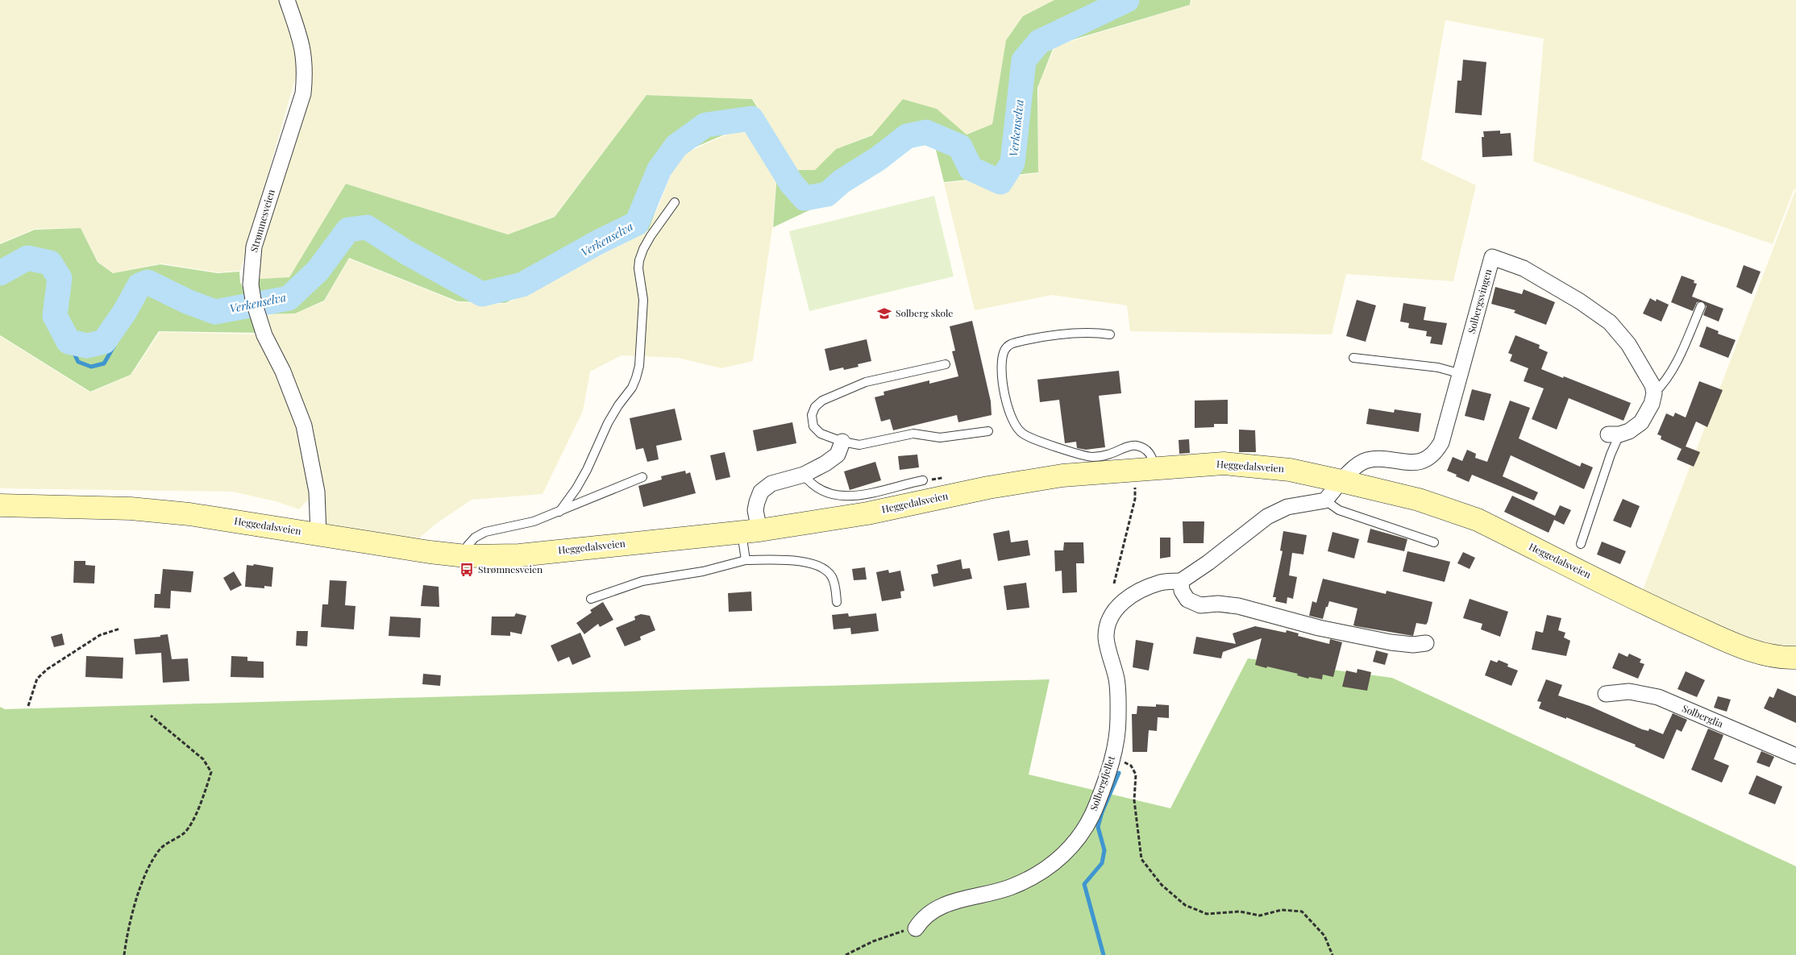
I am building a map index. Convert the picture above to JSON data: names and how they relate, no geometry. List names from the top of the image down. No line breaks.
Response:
{"streets":{"main road":["Heggedalsveien"],"street":["Strømnesveien","Solbergsvingen","Solberglia","Solbergfjellet"]},"crossings":[["Strømnesveien","Heggedalsveien"],["Solbergsvingen","Heggedalsveien"]],"water":["Verkenselva"],"places":{"school or university":["Solberg skole"],"bus stop":["Strømnesveien"]}}
